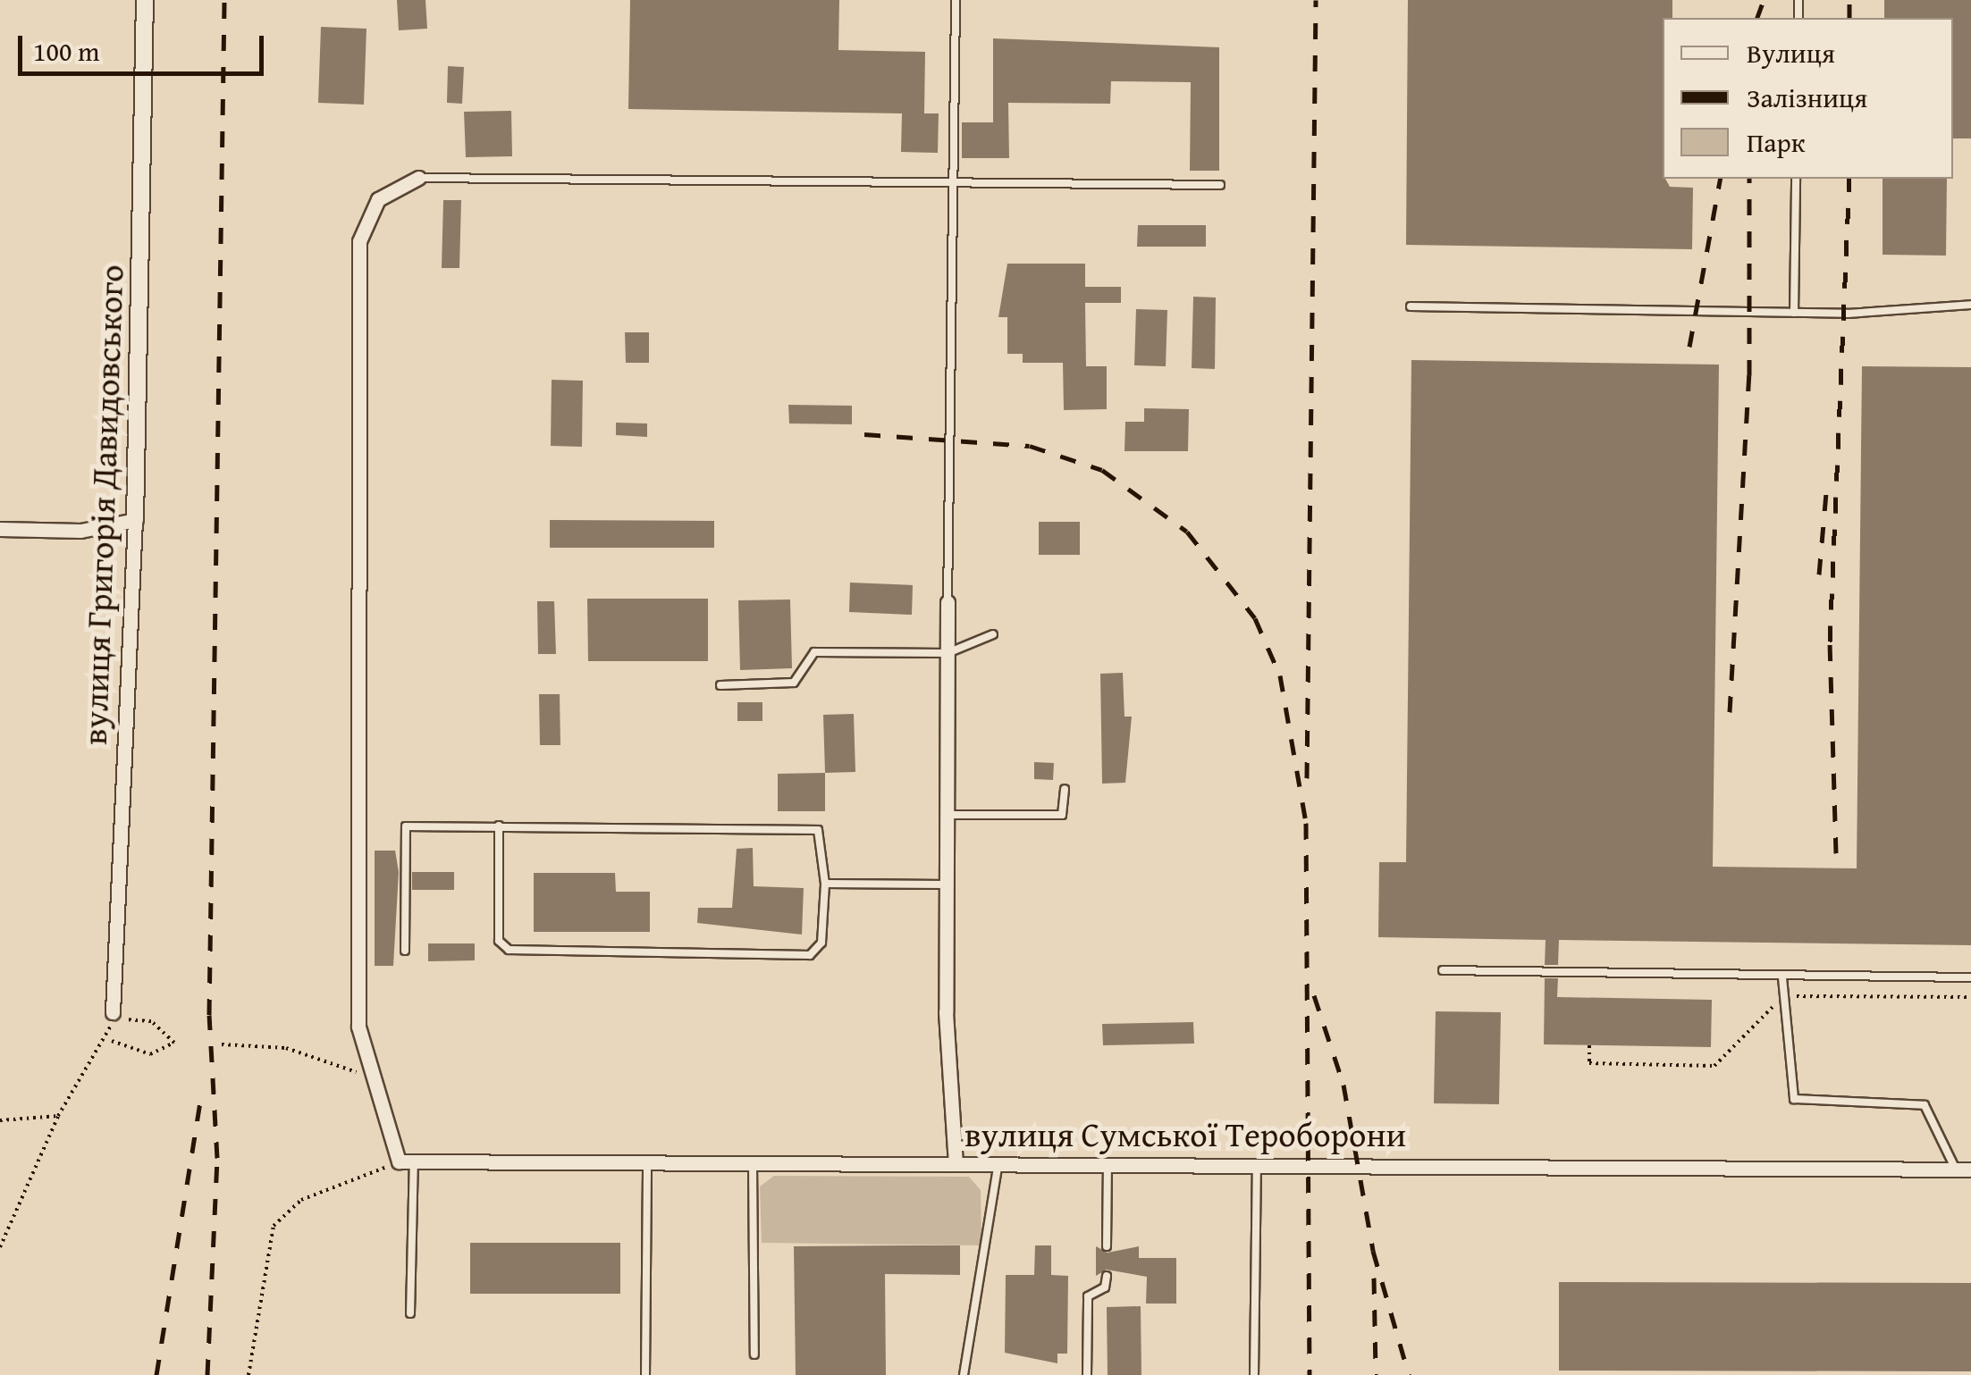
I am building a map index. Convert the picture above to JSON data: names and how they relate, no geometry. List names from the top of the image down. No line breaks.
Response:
{"streets":{"street":["вулиця Григорія Давидовського","вулиця Сумської Тероборони"]},"legend":["Вулиця","Залізниця","Парк"],"scale_bar":"100 m"}
